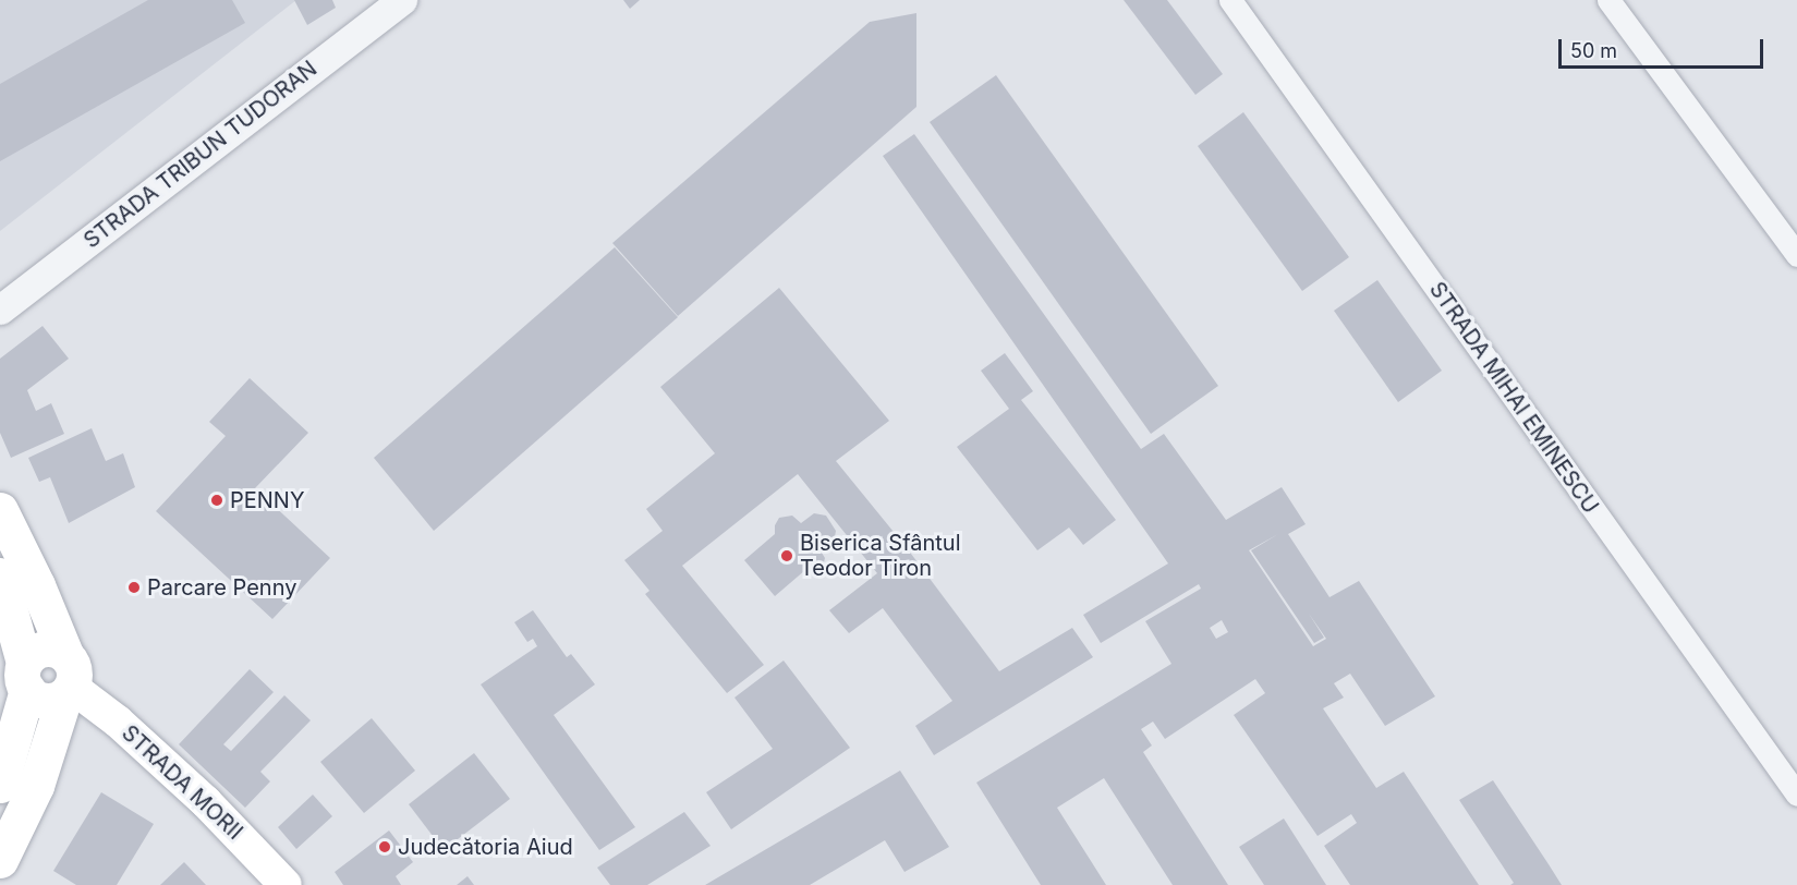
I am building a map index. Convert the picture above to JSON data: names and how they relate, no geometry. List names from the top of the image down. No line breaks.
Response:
{"streets":{"main road":["STRADA MORII"],"street":["STRADA TRIBUN TUDORAN","STRADA MIHAI EMINESCU"]},"places":["PENNY","Biserica Sfântul Teodor Tiron","Parcare Penny","Judecătoria Aiud"],"scale_bar":"50 m"}
